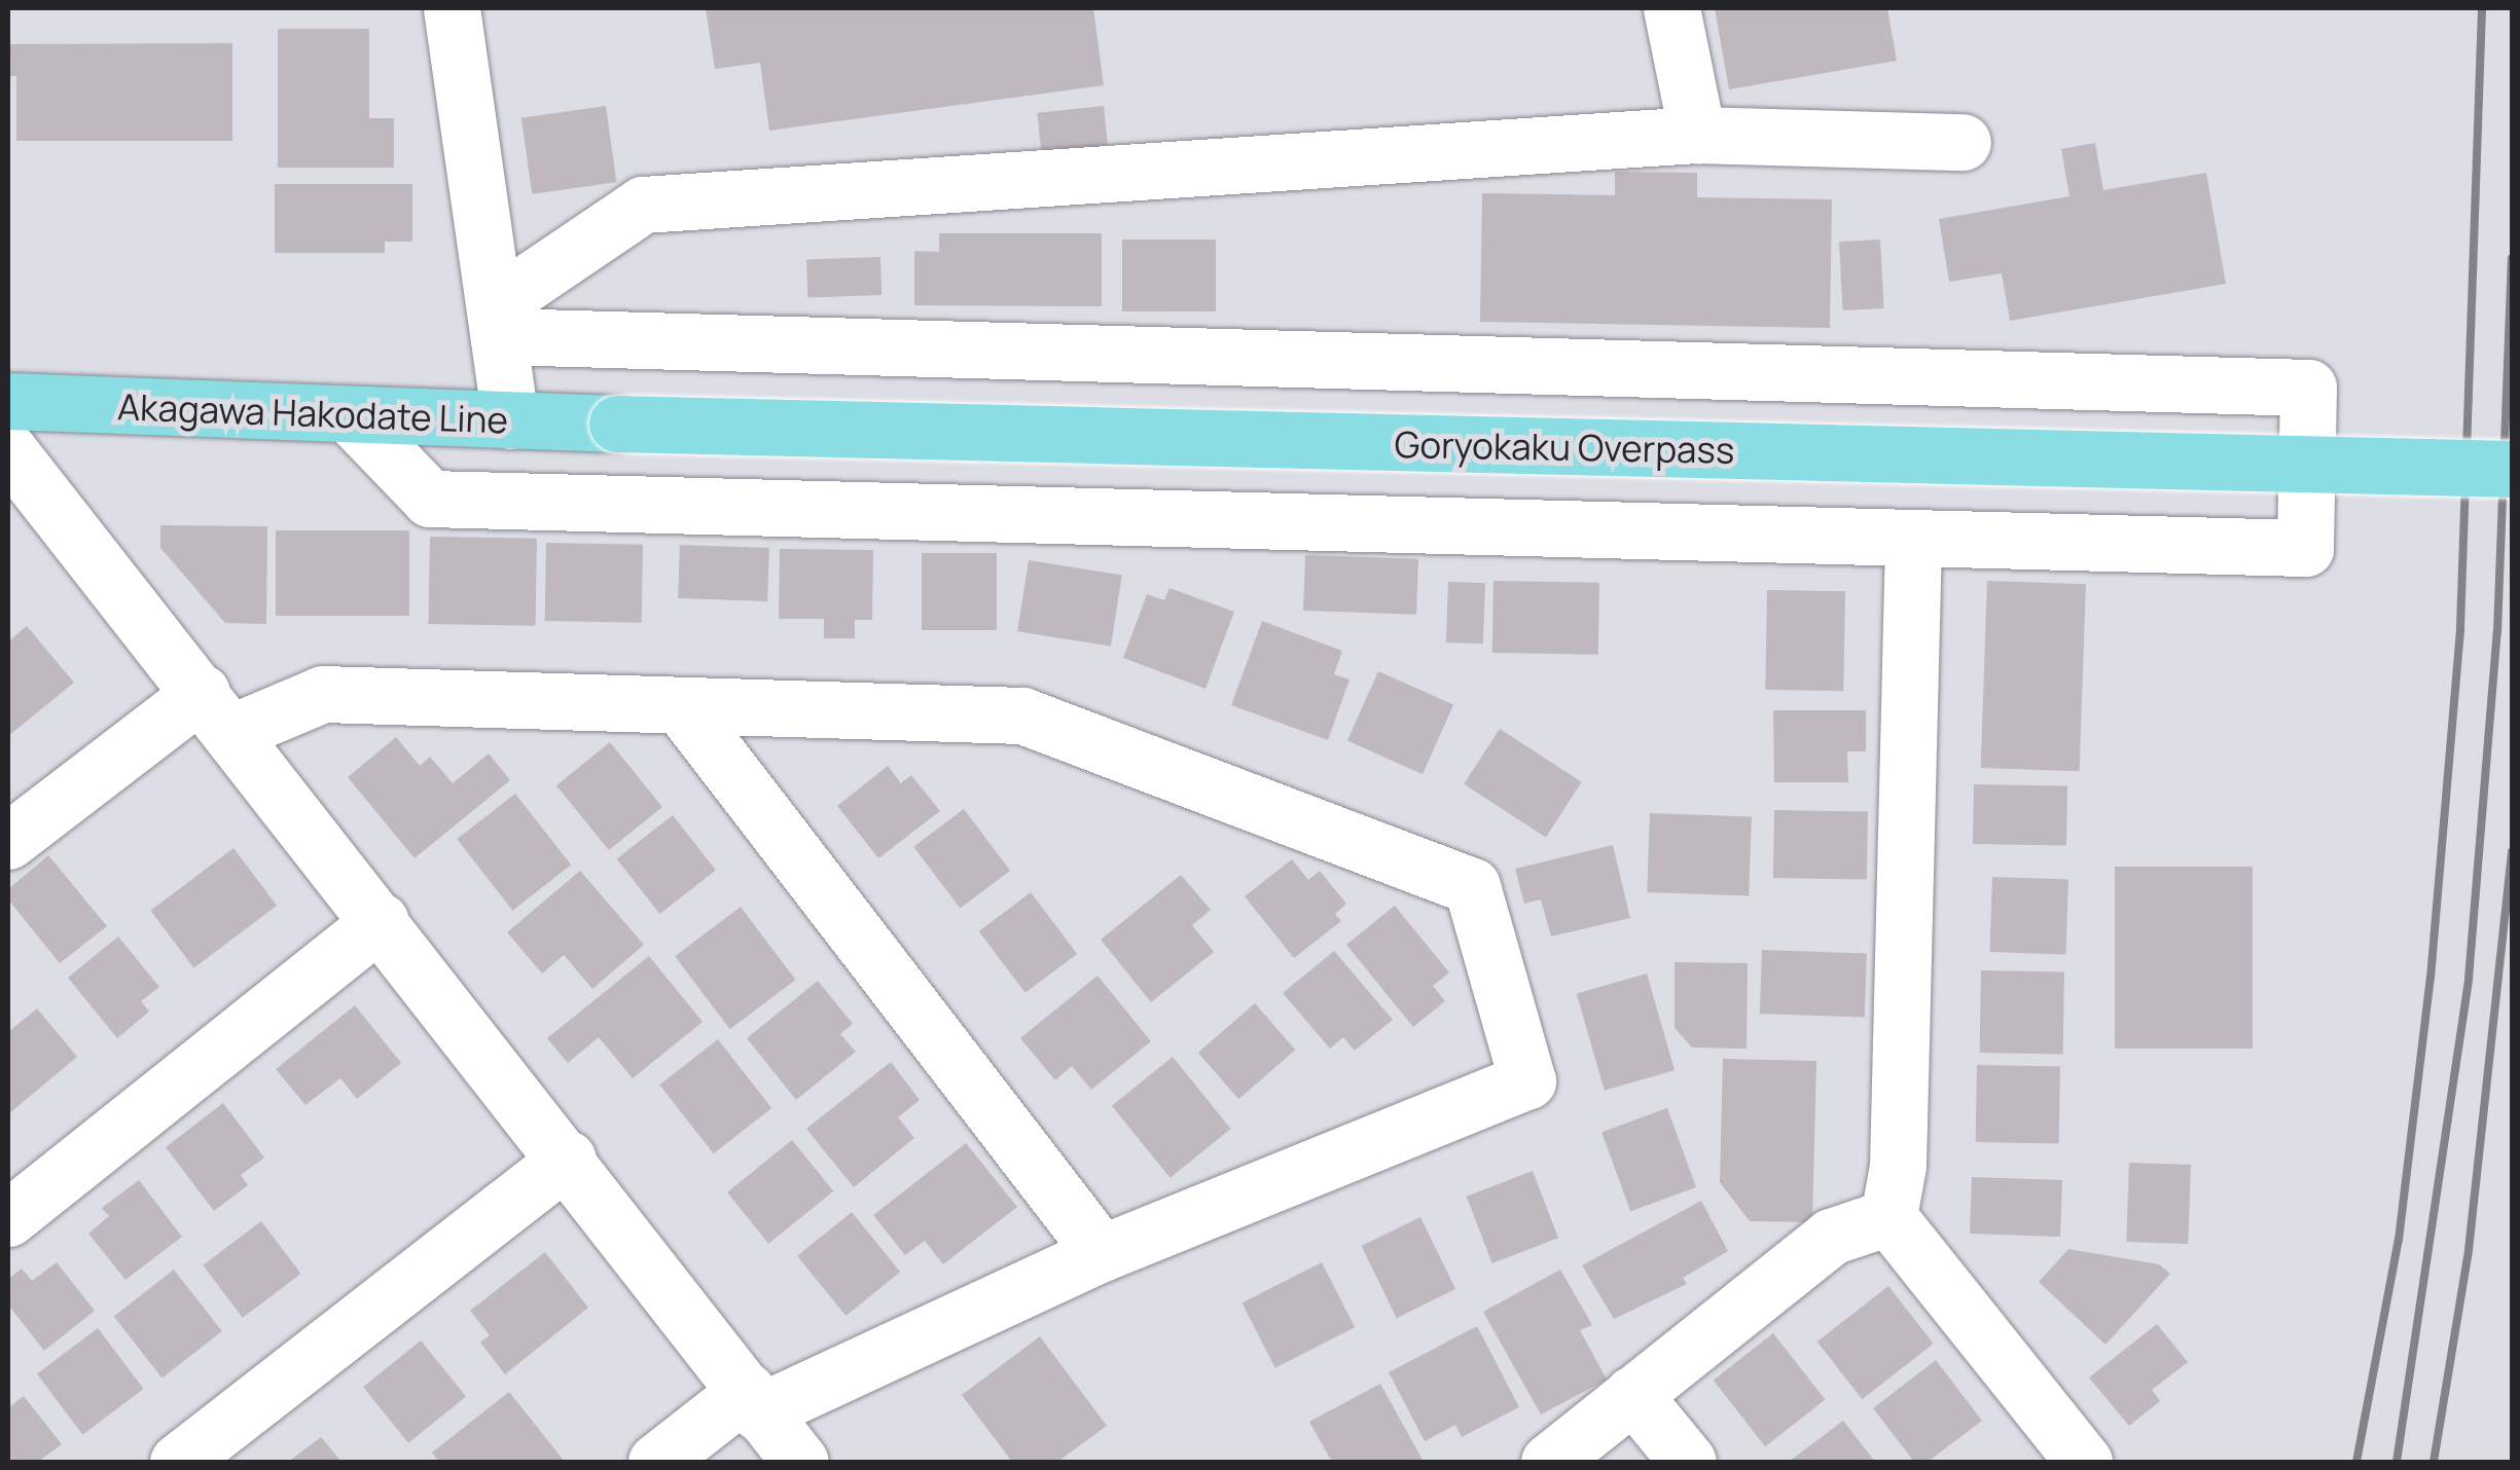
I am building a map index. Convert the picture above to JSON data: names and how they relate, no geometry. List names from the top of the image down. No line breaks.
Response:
{"streets":{"main road":["Akagawa Hakodate Line","Goryokaku Overpass"]},"crossings":[["Akagawa Hakodate Line","Goryokaku Overpass"]]}
